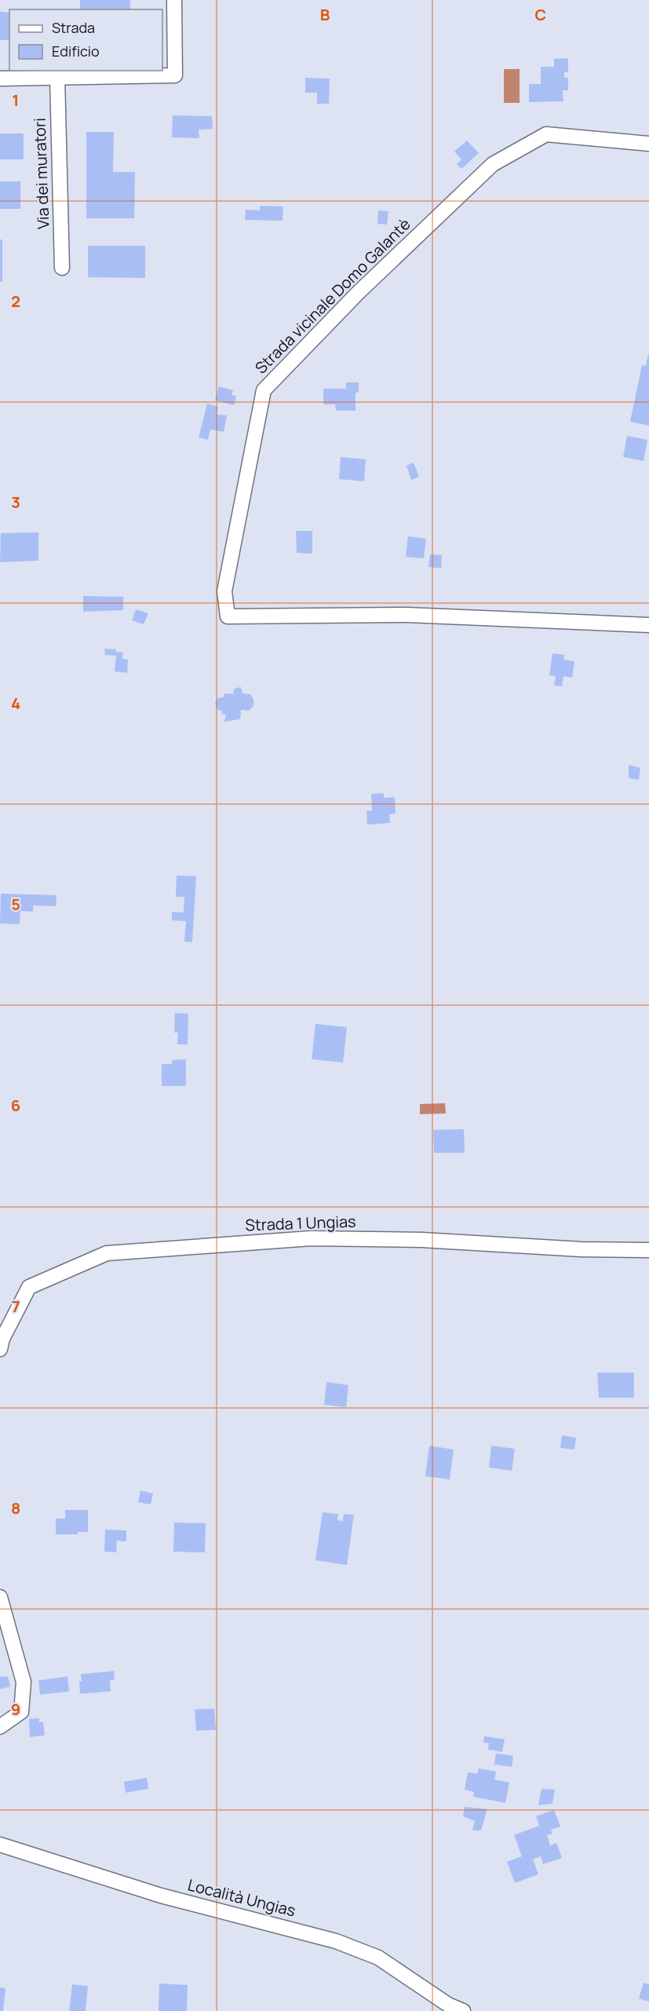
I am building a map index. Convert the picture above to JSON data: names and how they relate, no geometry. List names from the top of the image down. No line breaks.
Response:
{"streets":{"street":["Via dei muratori","Strada vicinale Domo Galantè","Strada 1 Ungias","Località Ungias"]},"legend":["Strada","Edificio"],"grid":{"columns":["B","C"],"rows":["1","2","3","4","5","6","7","8","9"]}}
